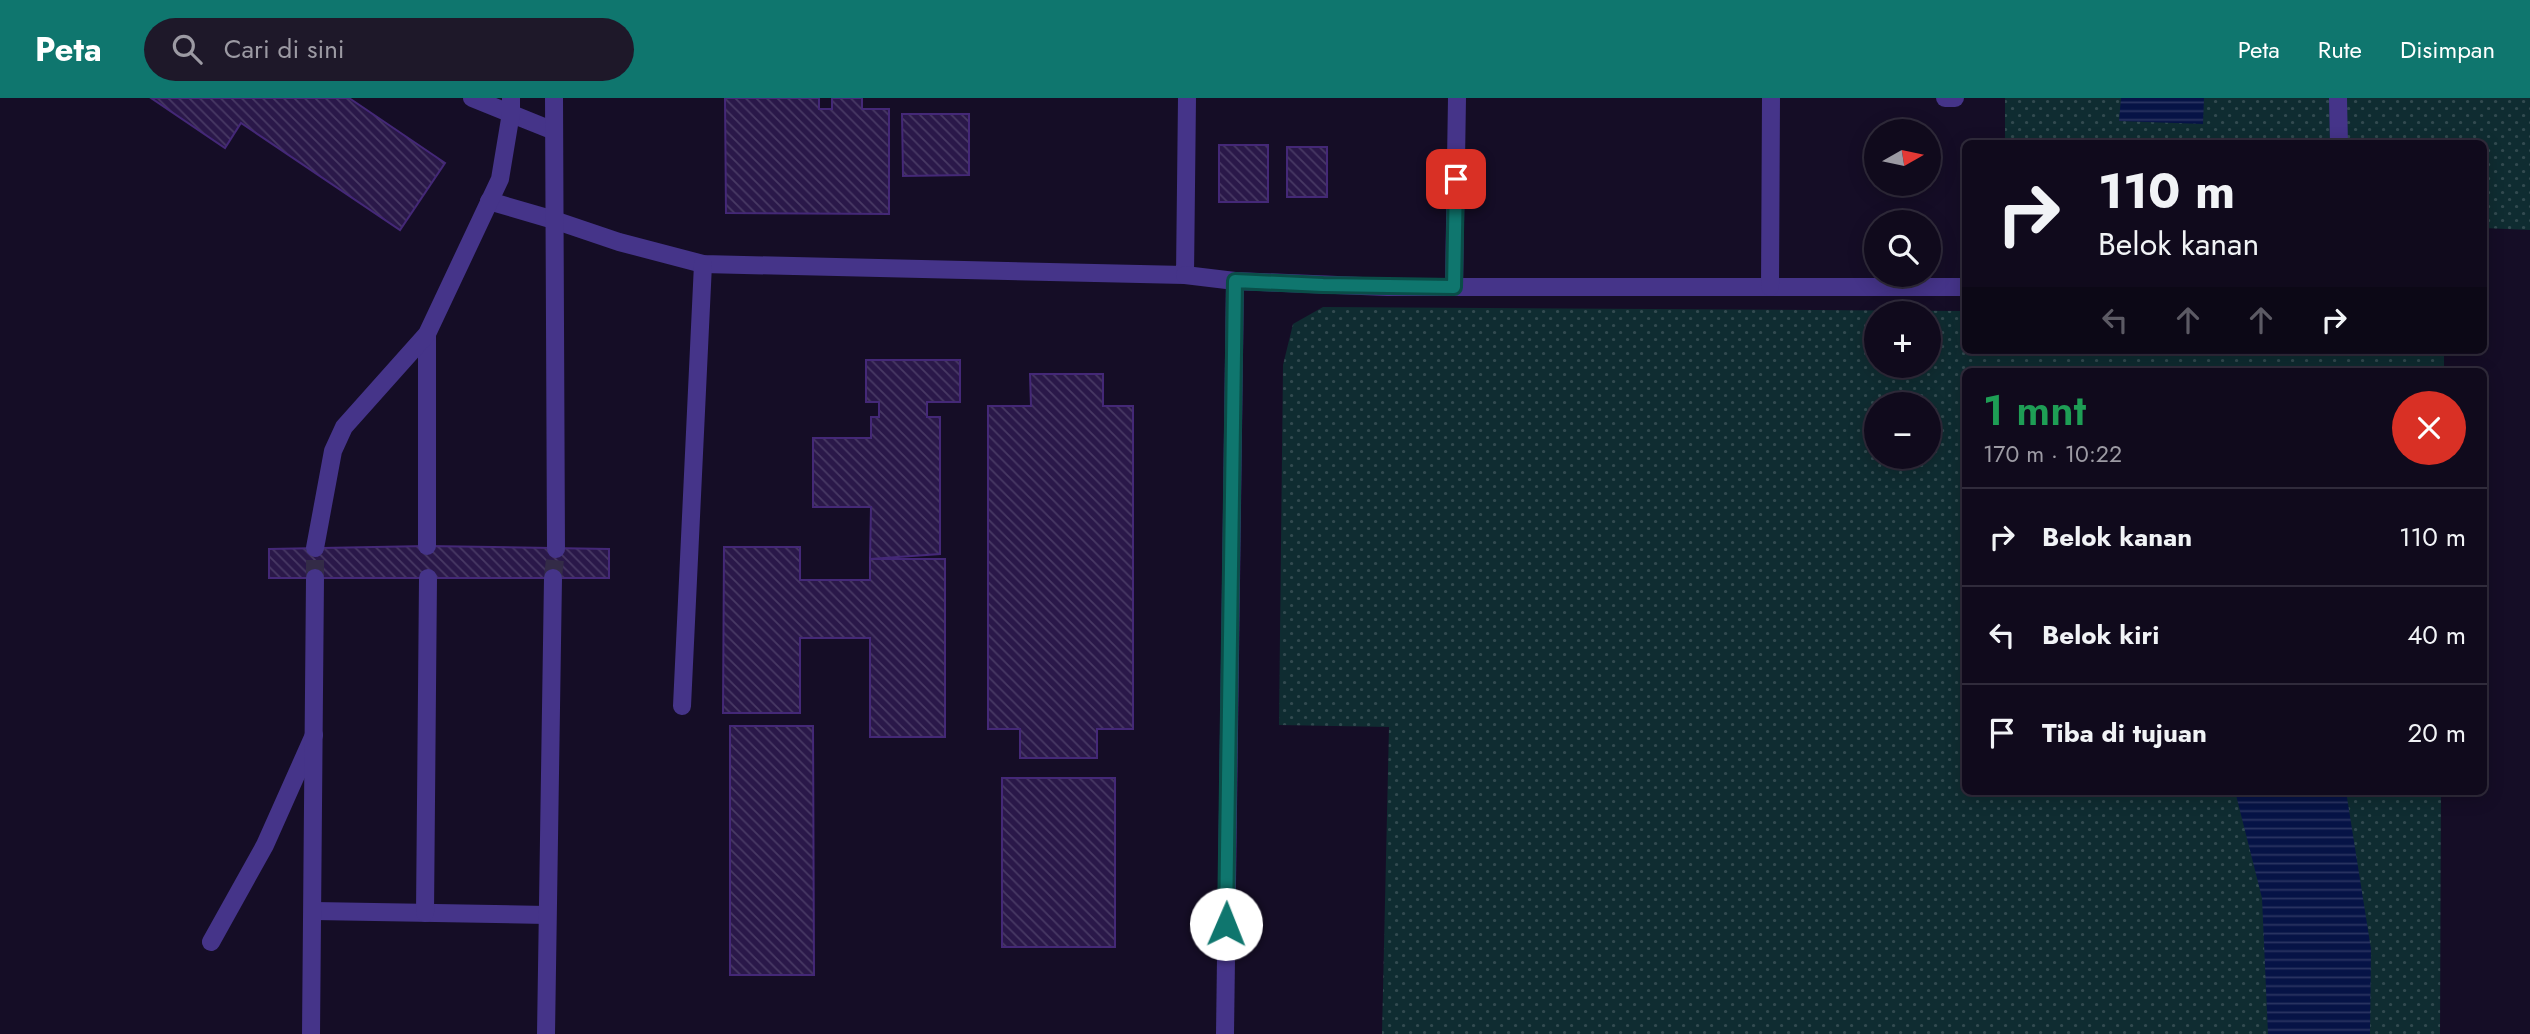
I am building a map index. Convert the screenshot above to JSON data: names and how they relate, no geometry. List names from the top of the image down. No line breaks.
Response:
{"north":"right","page":{"header":"Peta","search":"Cari di sini","nav":["Peta","Rute","Disimpan"],"map_buttons":["+","−"],"turn":["110 m","Belok kanan"],"heading":["1 mnt","170 m · 10:22"],"list":[{"name":"Belok kanan","value":"110 m"},{"name":"Belok kiri","value":"40 m"},{"name":"Tiba di tujuan","value":"20 m"}]}}
